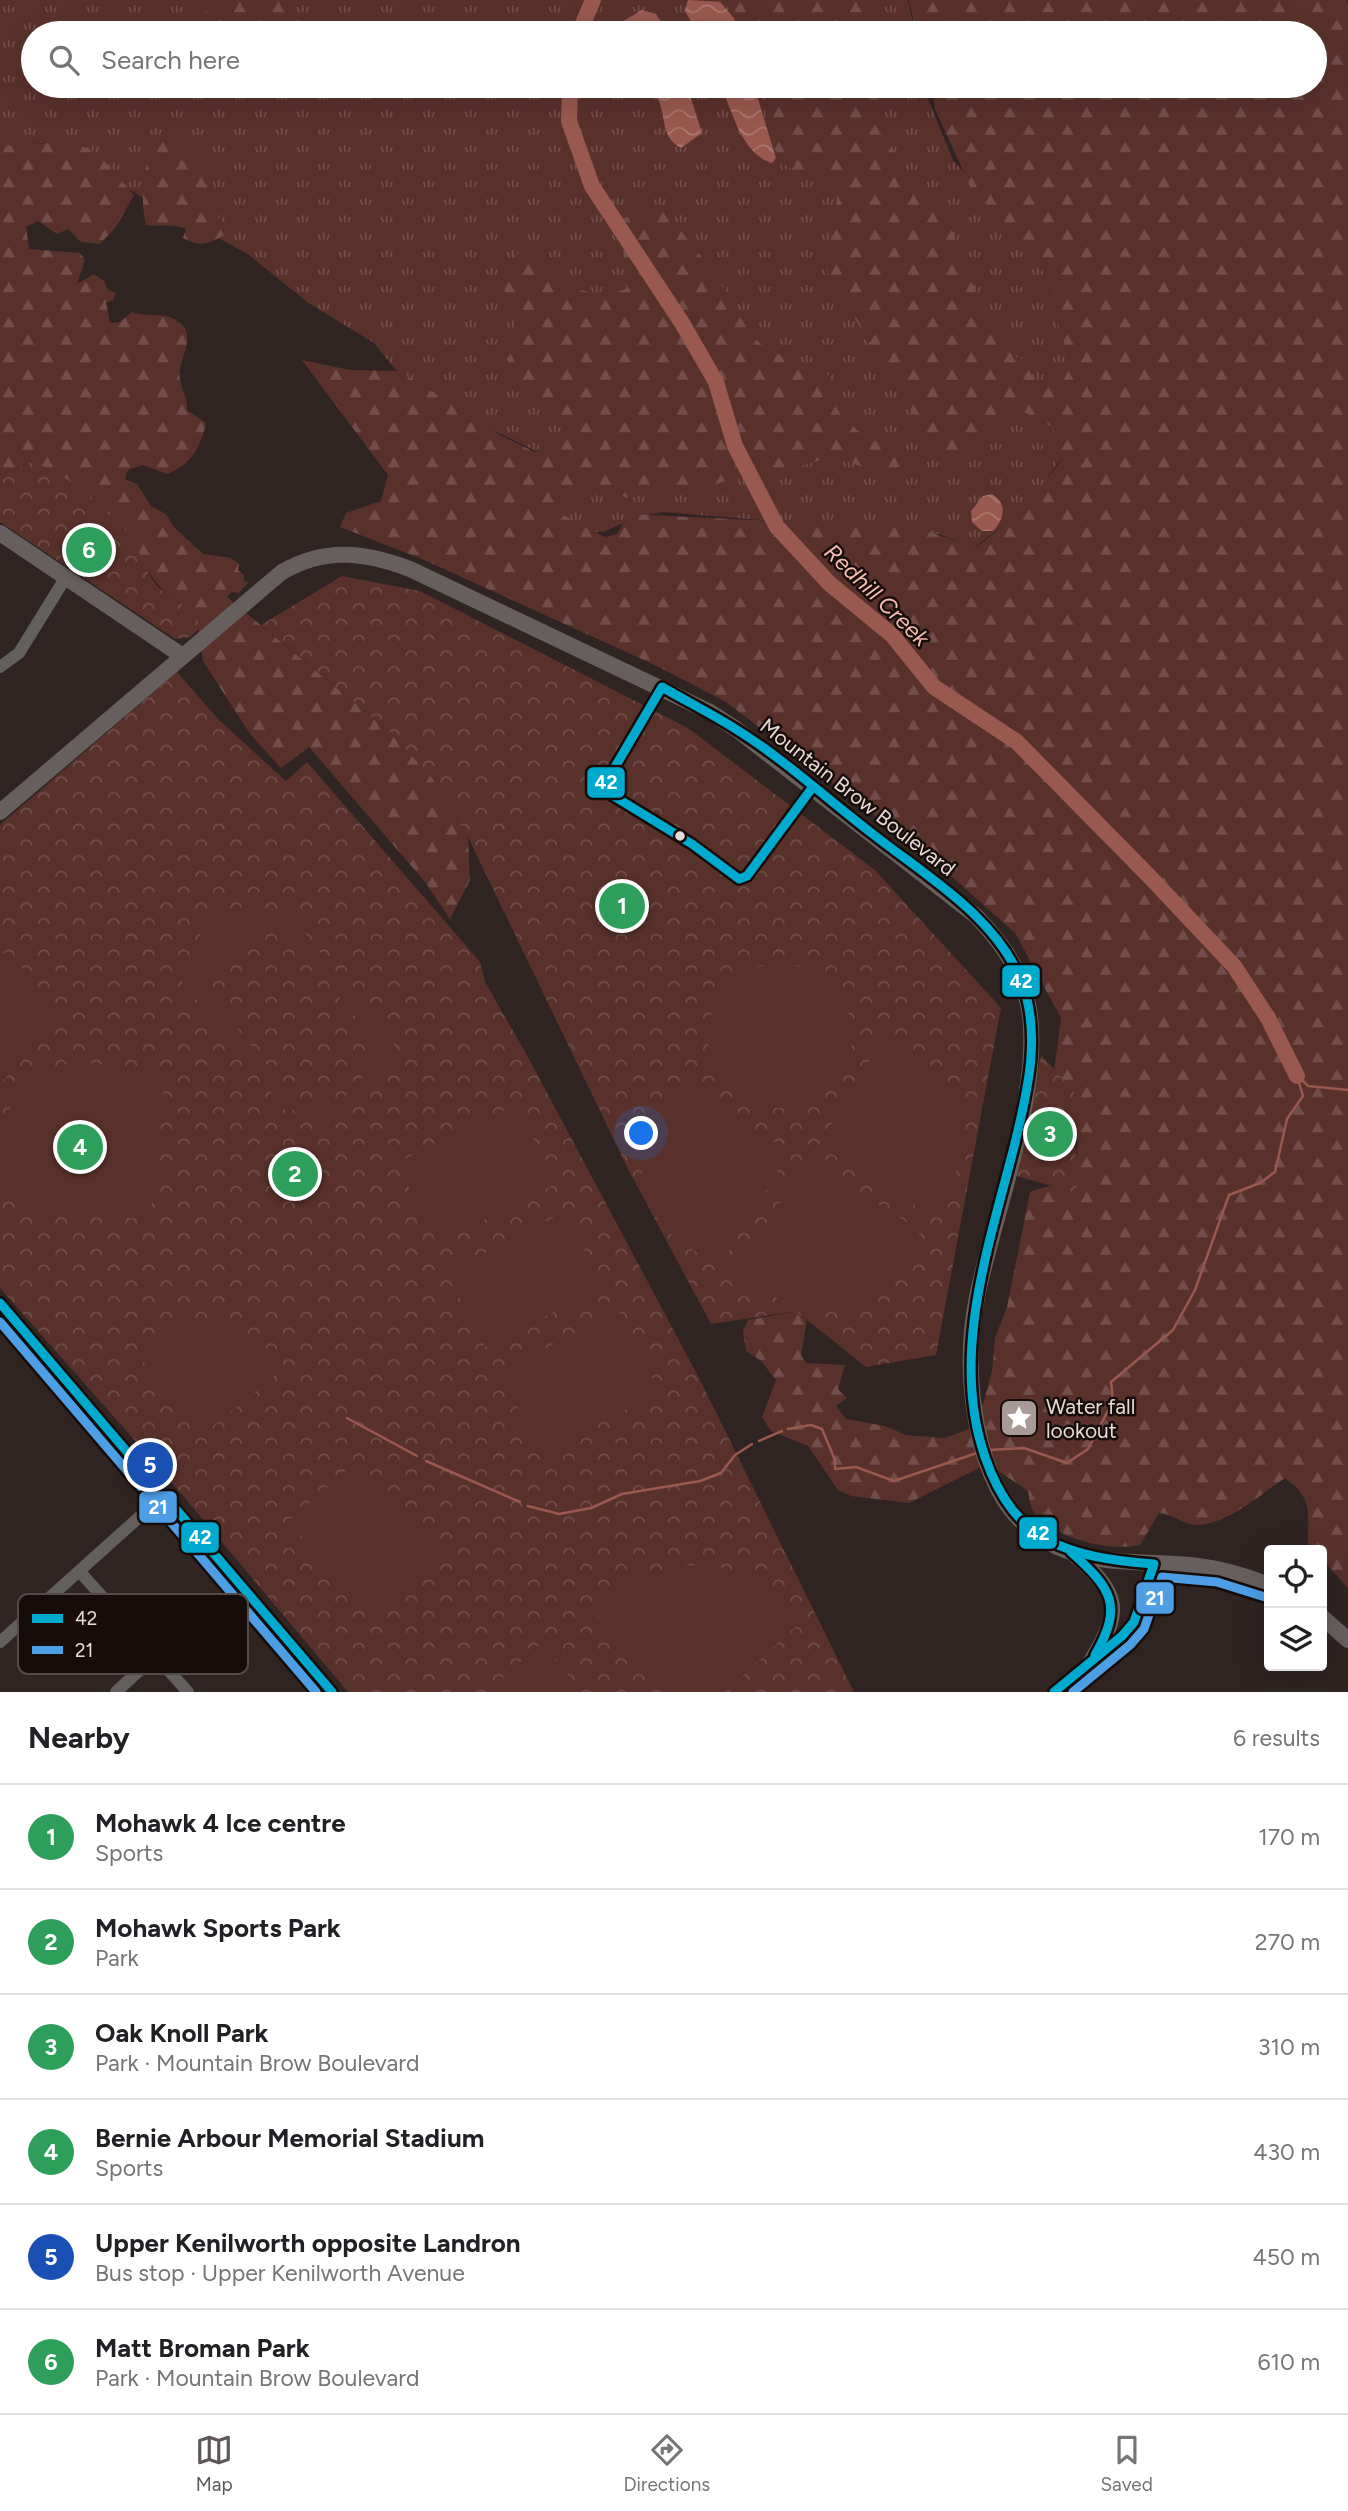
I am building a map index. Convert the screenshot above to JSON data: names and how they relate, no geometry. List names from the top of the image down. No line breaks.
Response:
{"streets":{"main road":["Mountain Brow Boulevard"]},"water":["Redhill Creek"],"places":{"place":["Water fall lookout"]},"lines":["transit line 42","transit line 21"],"legend":["42","21"],"page":{"search":"Search here","pins":["6","1","3","4","2","5"],"heading":["Nearby","6 results"],"list":[{"mark":"1","name":"Mohawk 4 Ice centre","note":"Sports","value":"170 m"},{"mark":"2","name":"Mohawk Sports Park","note":"Park","value":"270 m"},{"mark":"3","name":"Oak Knoll Park","note":"Park · Mountain Brow Boulevard","value":"310 m"},{"mark":"4","name":"Bernie Arbour Memorial Stadium","note":"Sports","value":"430 m"},{"mark":"5","name":"Upper Kenilworth opposite Landron","note":"Bus stop · Upper Kenilworth Avenue","value":"450 m"},{"mark":"6","name":"Matt Broman Park","note":"Park · Mountain Brow Boulevard","value":"610 m"}],"nav":["Map","Directions","Saved"]}}
